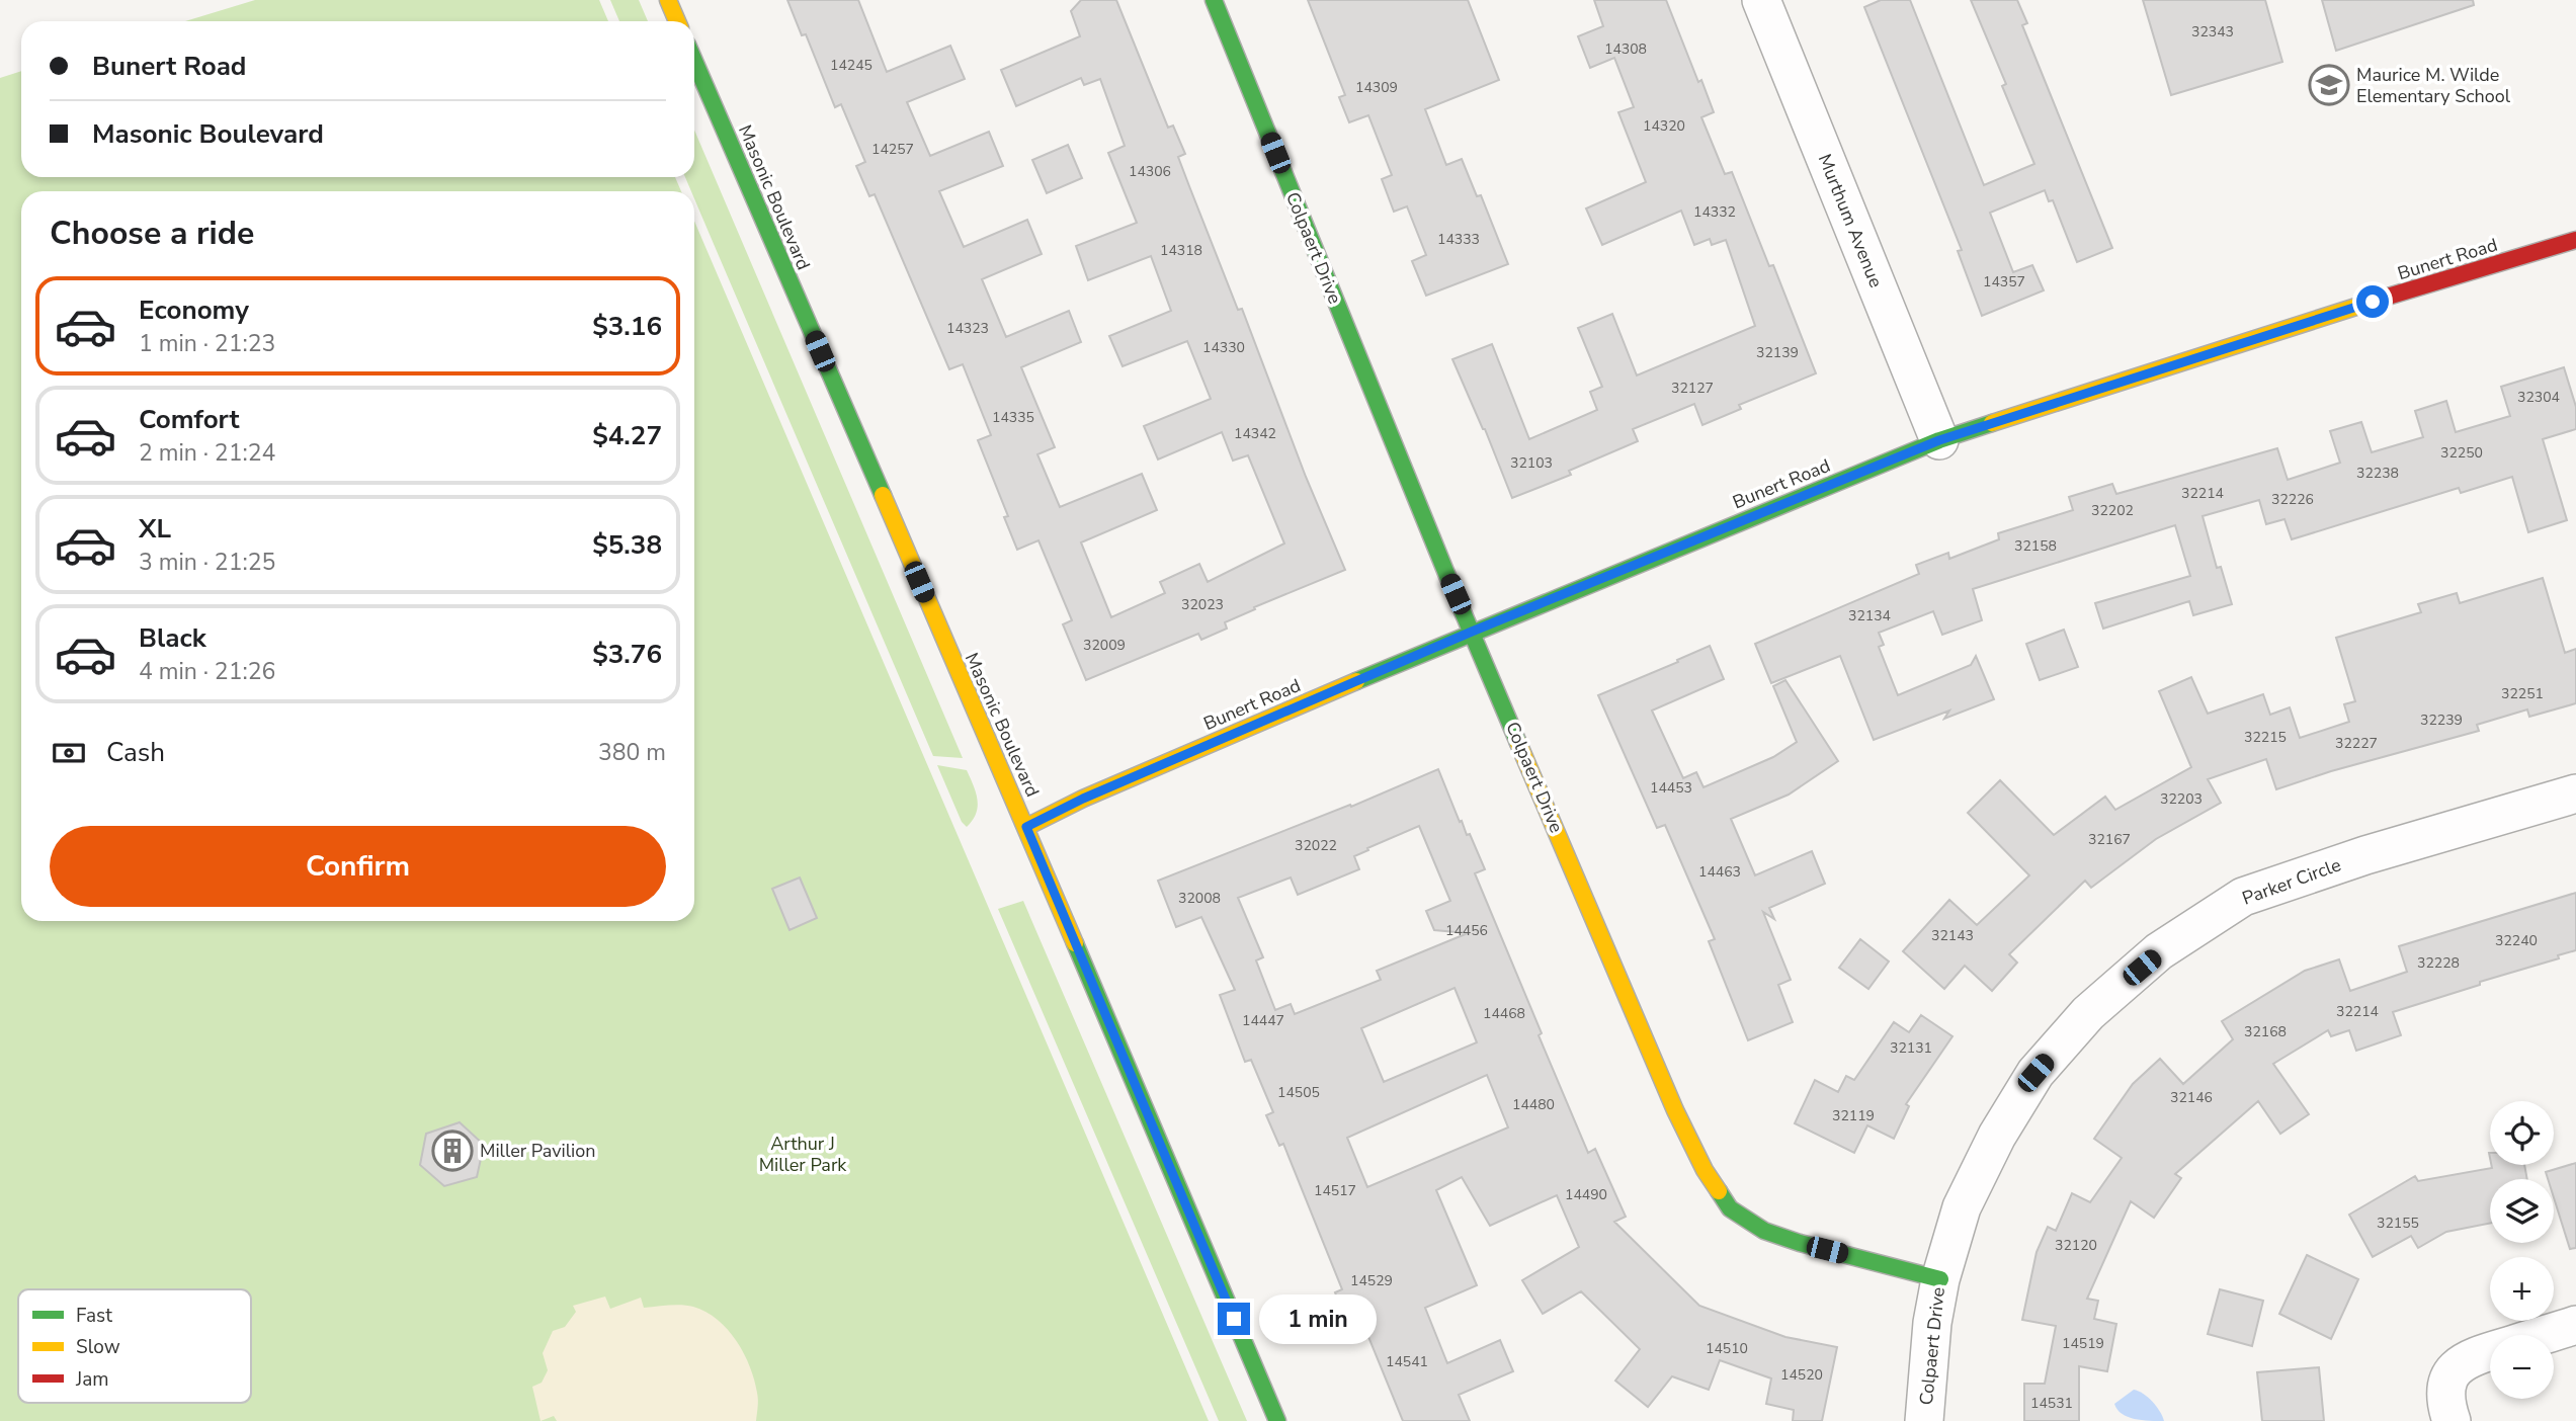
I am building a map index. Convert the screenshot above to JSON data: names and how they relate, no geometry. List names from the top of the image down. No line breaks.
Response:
{"streets":{"street":["Masonic Boulevard","Murthum Avenue","Colpaert Drive","Bunert Road","Parker Circle"]},"crossings":[["Masonic Boulevard","Bunert Road"],["Murthum Avenue","Bunert Road"],["Colpaert Drive","Bunert Road"],["Colpaert Drive","Parker Circle"]],"parks":["Arthur J Miller Park"],"places":{"school or university":["Maurice M. Wilde Elementary School"],"building":["Miller Pavilion"]},"house_numbers":["32343","14308","14245","14309","14320","14257","14306","14332","14333","14318","14357","14323","14330","32139","32127","32304","14335","14342","32250","32103","32238","32214","32226","32202","32158","32023","32134","32009","32251","32239","32215","32227","14453","32203","32167","32022","14463","32008","14456","32143","32240","32228","32214","14468","14447","32168","32131","14505","32146","14480","32119","14517","14490","32155","32120","14529","14519","14510","14541","14520","14531"],"legend":["Fast","Slow","Jam"],"page":{"banner":["Bunert Road","Masonic Boulevard"],"heading":"Choose a ride","list":[{"name":"Economy","note":"1 min · 21:23","value":"$3.16"},{"name":"Comfort","note":"2 min · 21:24","value":"$4.27"},{"name":"XL","note":"3 min · 21:25","value":"$5.38"},{"name":"Black","note":"4 min · 21:26","value":"$3.76"}],"pay":["Cash","380 m"],"buttons":"Confirm","map_buttons":["+","−"],"bubble":"1 min"}}
